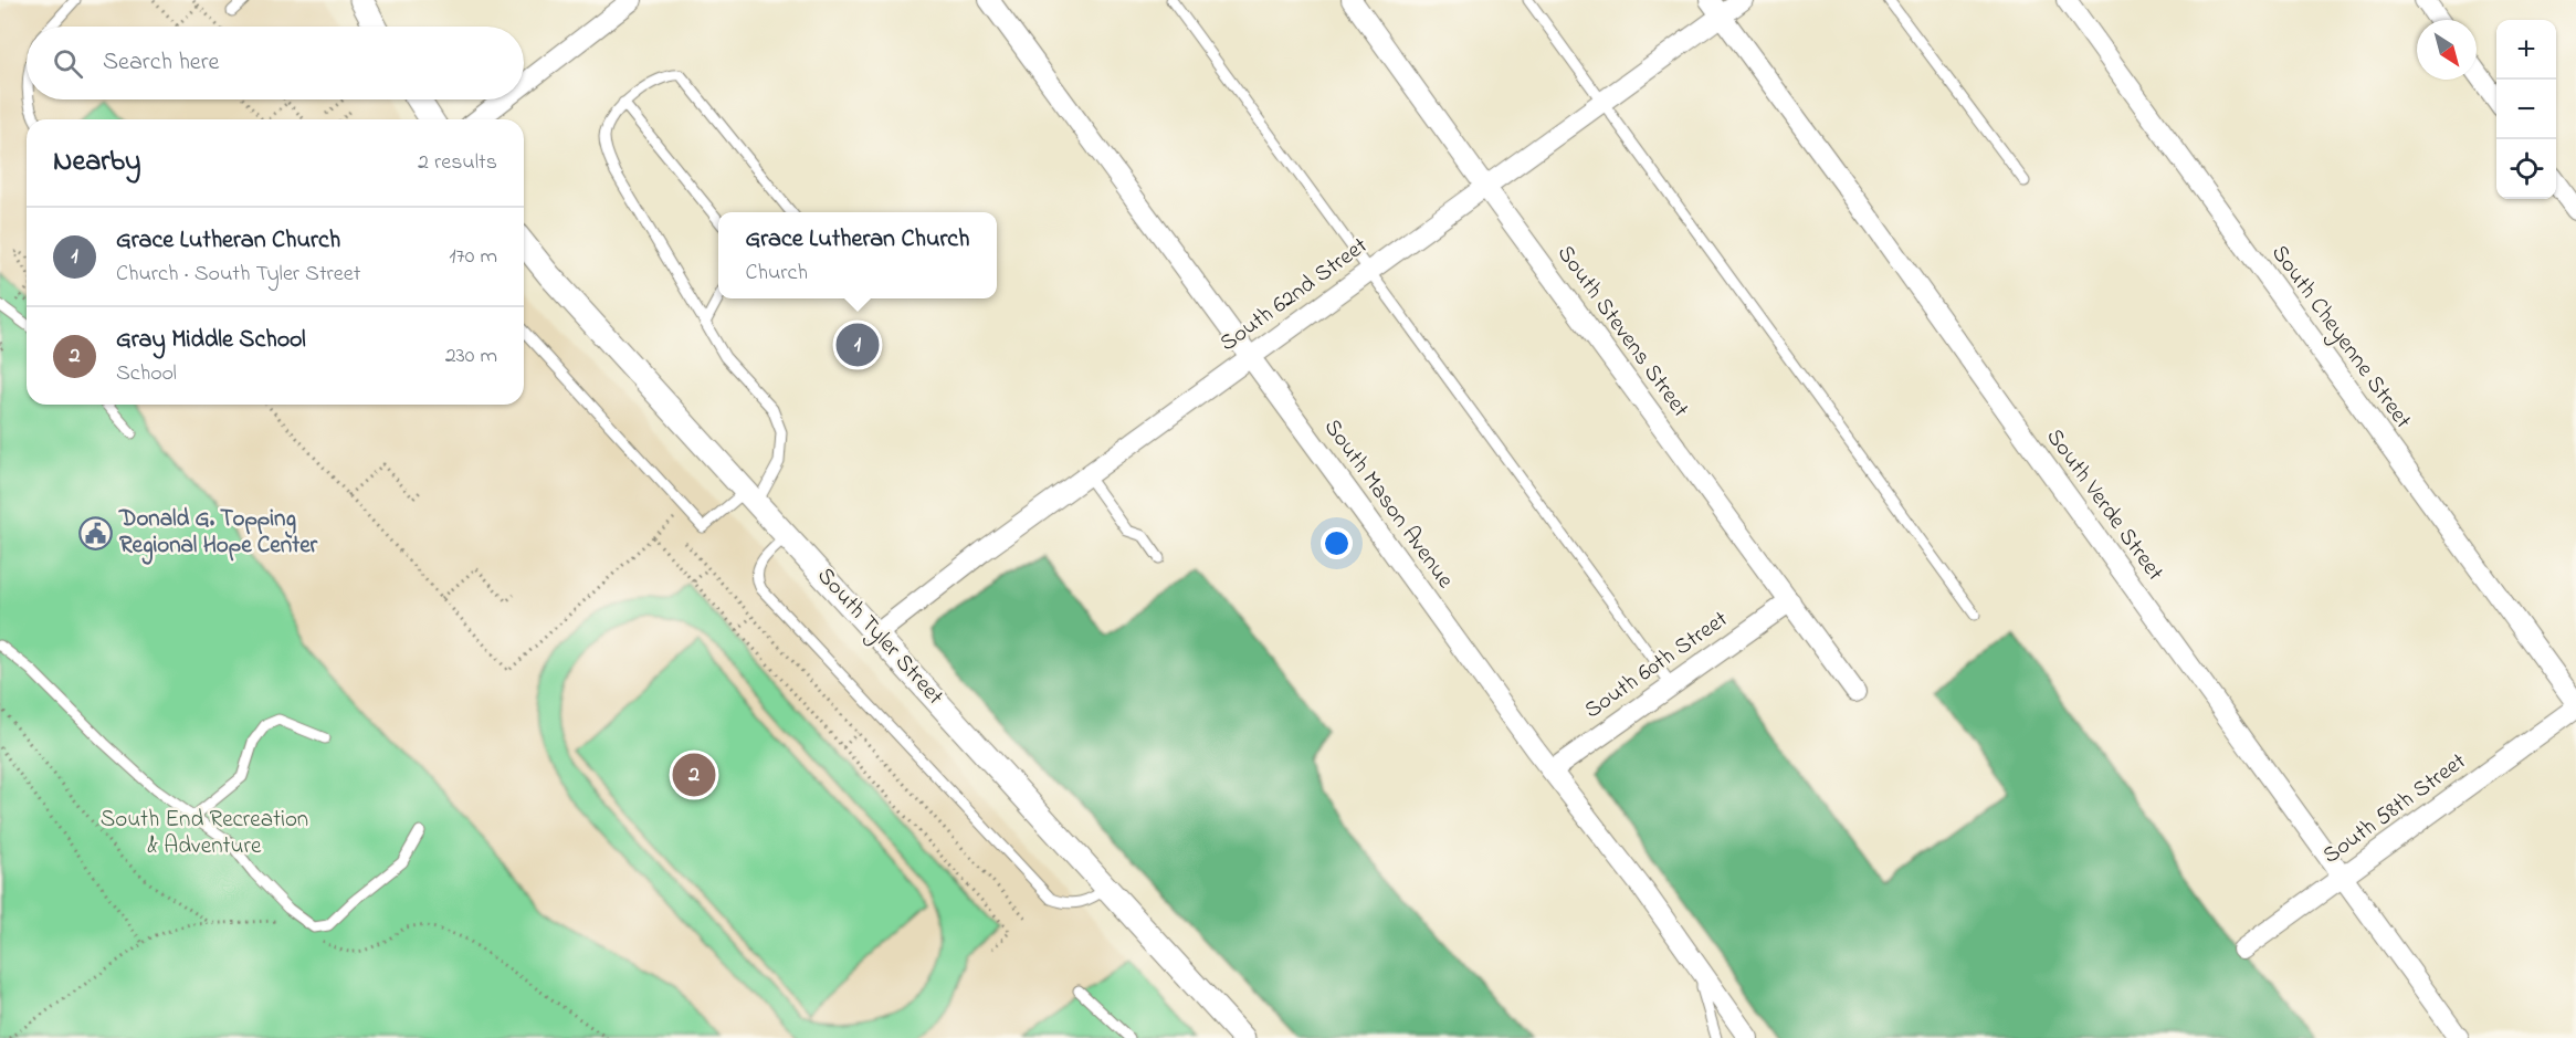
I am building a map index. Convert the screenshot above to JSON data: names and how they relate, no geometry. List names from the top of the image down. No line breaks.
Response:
{"streets":{"street":["South 62nd Street","South Stevens Street","South Cheyenne Street","South Mason Avenue","South Verde Street","South Tyler Street","South 60th Street","South 58th Street"]},"crossings":[["South 62nd Street","South Stevens Street"],["South 62nd Street","South Mason Avenue"],["South 62nd Street","South Verde Street"],["South 62nd Street","South Tyler Street"],["South Stevens Street","South 60th Street"],["South Cheyenne Street","South 58th Street"],["South Mason Avenue","South 60th Street"],["South Verde Street","South 58th Street"]],"parks":["South End Recreation & Adventure"],"places":{"public building":["Donald G. Topping Regional Hope Center"]},"north":"bottom right","page":{"map_buttons":["+","−"],"search":"Search here","heading":["Nearby","2 results"],"list":[{"mark":"1","name":"Grace Lutheran Church","note":"Church · South Tyler Street","value":"170 m"},{"mark":"2","name":"Gray Middle School","note":"School","value":"230 m"}],"popup":["Grace Lutheran Church","Church"],"pins":["1","2"]}}
